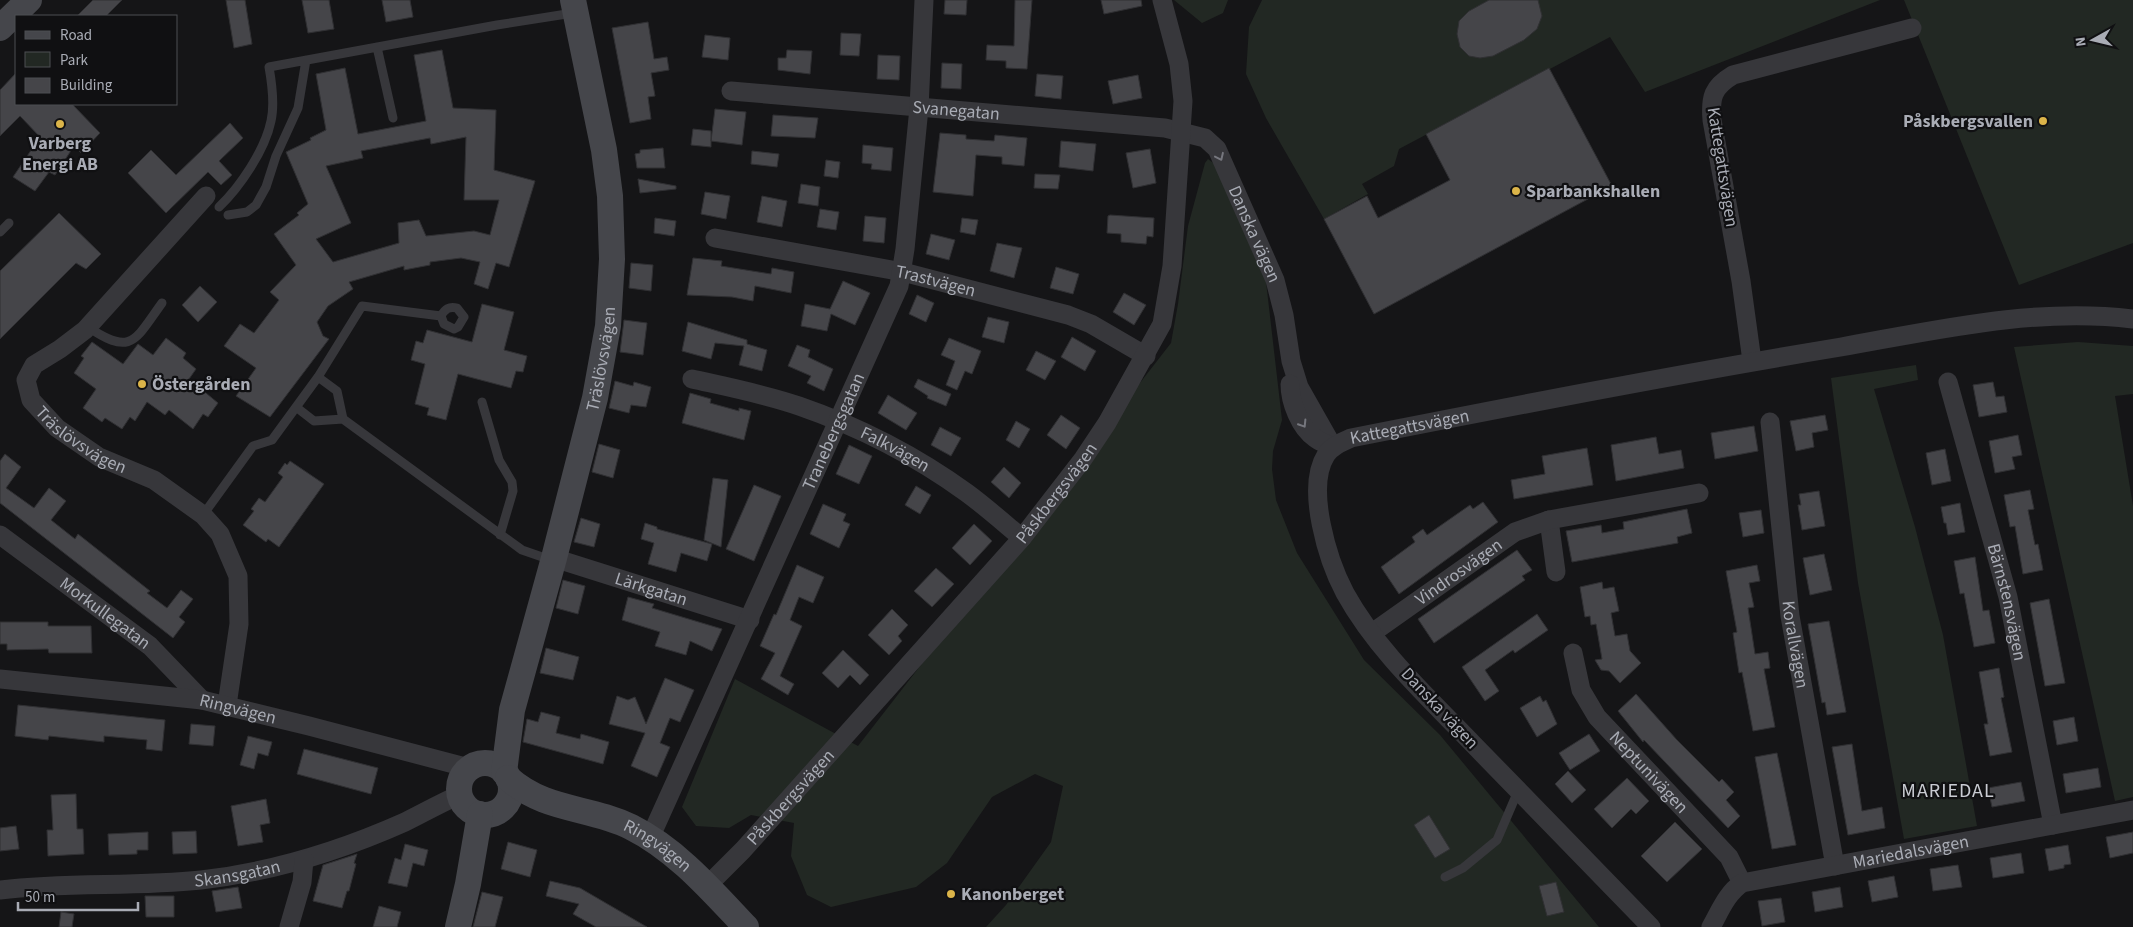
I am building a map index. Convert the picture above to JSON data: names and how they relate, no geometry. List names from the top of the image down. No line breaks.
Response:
{"streets":{"street":["Svanegatan","Kattegattsvägen","Danska vägen","Trastvägen","Träslövsvägen","Tranebergsgatan","Falkvägen","Påskbergsvägen","Vindrosvägen","Lärkgatan","Bärnstensvägen","Morkullegatan","Korallvägen","Ringvägen","Neptunivägen","Mariedalsvägen","Skansgatan"]},"crossings":[["Svanegatan","Danska vägen"],["Svanegatan","Tranebergsgatan"],["Svanegatan","Påskbergsvägen"],["Kattegattsvägen","Danska vägen"],["Danska vägen","Påskbergsvägen"],["Danska vägen","Vindrosvägen"],["Trastvägen","Tranebergsgatan"],["Trastvägen","Påskbergsvägen"],["Träslövsvägen","Lärkgatan"],["Träslövsvägen","Ringvägen"],["Träslövsvägen","Skansgatan"],["Tranebergsgatan","Falkvägen"],["Tranebergsgatan","Lärkgatan"],["Tranebergsgatan","Ringvägen"],["Falkvägen","Påskbergsvägen"],["Påskbergsvägen","Ringvägen"],["Bärnstensvägen","Mariedalsvägen"],["Morkullegatan","Ringvägen"],["Korallvägen","Mariedalsvägen"],["Ringvägen","Skansgatan"],["Neptunivägen","Mariedalsvägen"]],"one_way":["Danska vägen"],"districts":["MARIEDAL"],"places":["Påskbergsvallen","Varberg Energi AB","Sparbankshallen","Östergården","Kanonberget"],"legend":["Road","Park","Building"],"scale_bar":"50 m","north":"left"}
